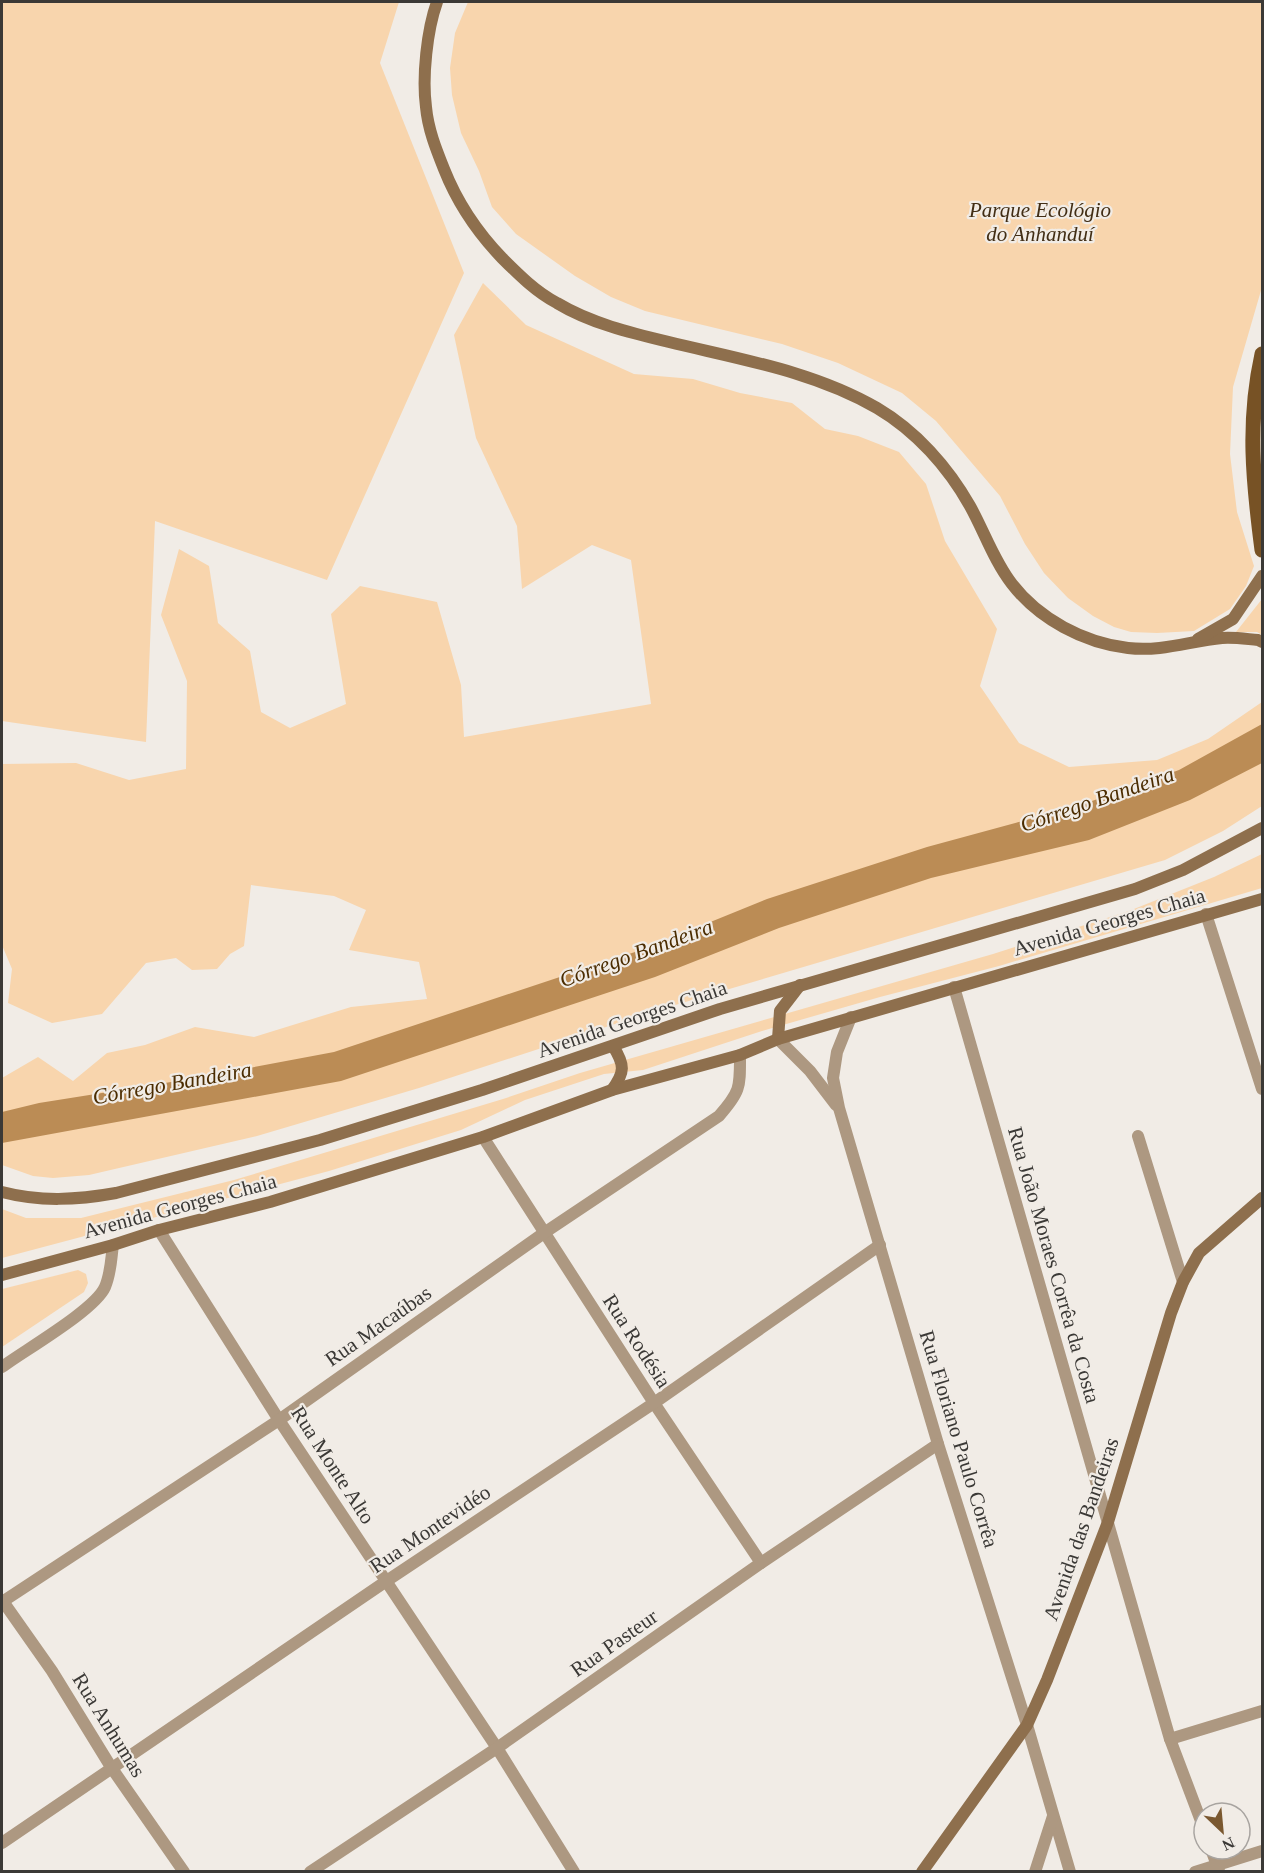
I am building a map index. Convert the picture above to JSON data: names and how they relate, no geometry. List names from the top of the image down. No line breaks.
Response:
{"streets":{"main road":["Avenida Georges Chaia","Avenida das Bandeiras"],"street":["Rua João Moraes Corrêa da Costa","Rua Macaúbas","Rua Rodésia","Rua Floriano Paulo Corrêa","Rua Monte Alto","Rua Montevidéo","Rua Pasteur","Rua Anhumas"]},"crossings":[["Avenida Georges Chaia","Rua João Moraes Corrêa da Costa"],["Avenida Georges Chaia","Rua Macaúbas"],["Avenida Georges Chaia","Rua Rodésia"],["Avenida Georges Chaia","Rua Floriano Paulo Corrêa"],["Avenida Georges Chaia","Rua Monte Alto"],["Rua João Moraes Corrêa da Costa","Avenida das Bandeiras"],["Rua Macaúbas","Rua Rodésia"],["Rua Macaúbas","Rua Monte Alto"],["Rua Macaúbas","Rua Anhumas"],["Rua Rodésia","Rua Montevidéo"],["Rua Rodésia","Rua Pasteur"],["Rua Floriano Paulo Corrêa","Rua Montevidéo"],["Rua Floriano Paulo Corrêa","Avenida das Bandeiras"],["Rua Floriano Paulo Corrêa","Rua Pasteur"],["Rua Monte Alto","Rua Montevidéo"],["Rua Monte Alto","Rua Pasteur"],["Rua Montevidéo","Rua Anhumas"]],"water":["Córrego Bandeira"],"parks":["Parque Ecológio do Anhanduí"],"north":"bottom right"}
